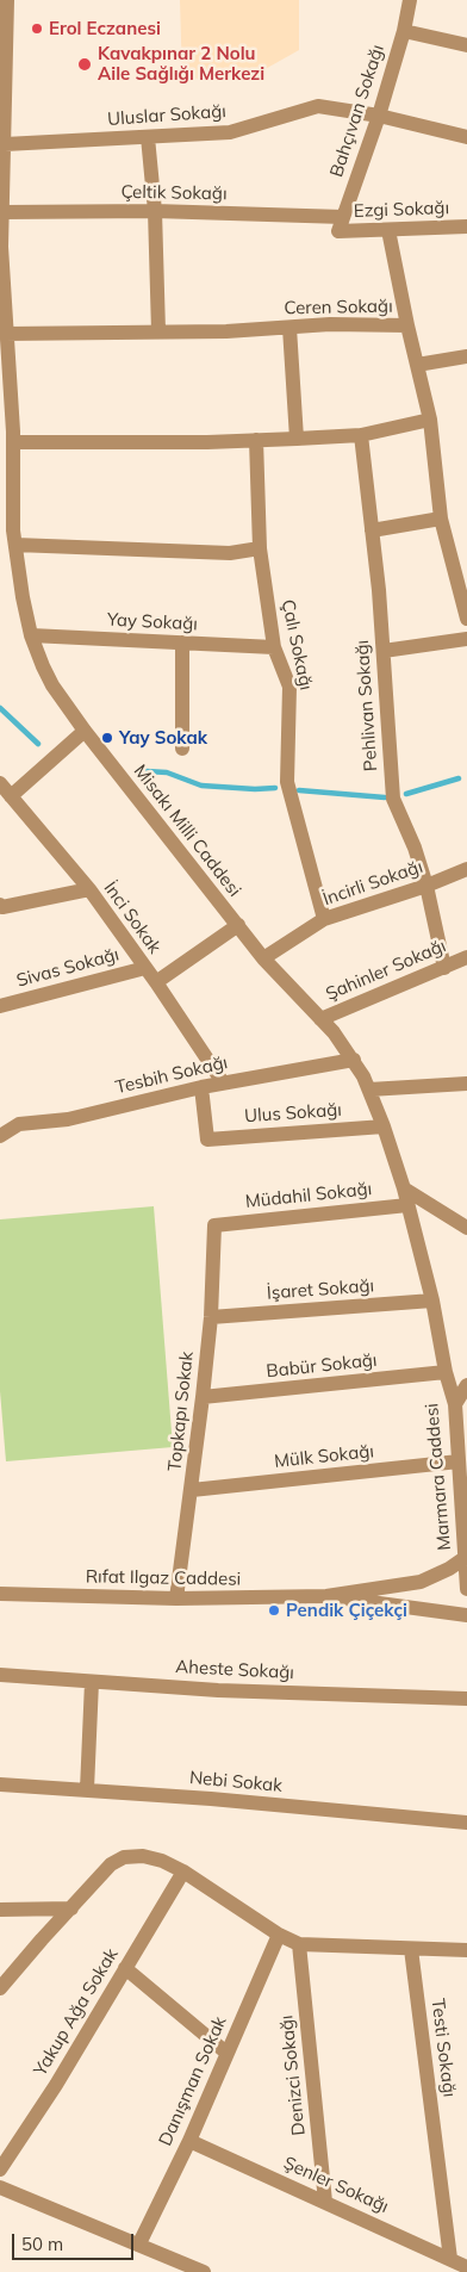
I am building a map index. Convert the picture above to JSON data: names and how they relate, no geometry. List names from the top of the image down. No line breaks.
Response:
{"streets":{"street":["Bahçıvan Sokağı","Uluslar Sokağı","Çeltik Sokağı","Ezgi Sokağı","Ceren Sokağı","Yay Sokağı","Çalı Sokağı","Pehlivan Sokağı","Misakı Milli Caddesi","İncirli Sokağı","İnci Sokak","Sivas Sokağı","Şahinler Sokağı","Tesbih Sokağı","Ulus Sokağı","Müdahil Sokağı","İşaret Sokağı","Babür Sokağı","Topkapı Sokak","Mülk Sokağı","Marmara Caddesi","Rıfat Ilgaz Caddesi","Aheste Sokağı","Nebi Sokak","Yakup Ağa Sokak","Testi Sokağı","Denizci Sokağı","Danışman Sokak","Şenler Sokağı"]},"crossings":[["Bahçıvan Sokağı","Uluslar Sokağı"],["Bahçıvan Sokağı","Çeltik Sokağı"],["Bahçıvan Sokağı","Ezgi Sokağı"],["Uluslar Sokağı","Misakı Milli Caddesi"],["Çeltik Sokağı","Misakı Milli Caddesi"],["Ceren Sokağı","Misakı Milli Caddesi"],["Yay Sokağı","Çalı Sokağı"],["Yay Sokağı","Misakı Milli Caddesi"],["Çalı Sokağı","İncirli Sokağı"],["Pehlivan Sokağı","İncirli Sokağı"],["Pehlivan Sokağı","Şahinler Sokağı"],["Misakı Milli Caddesi","İncirli Sokağı"],["Misakı Milli Caddesi","Şahinler Sokağı"],["Misakı Milli Caddesi","Tesbih Sokağı"],["Misakı Milli Caddesi","Ulus Sokağı"],["Misakı Milli Caddesi","Marmara Caddesi"],["İnci Sokak","Sivas Sokağı"],["İnci Sokak","Tesbih Sokağı"],["Tesbih Sokağı","Ulus Sokağı"],["Müdahil Sokağı","Topkapı Sokak"],["Müdahil Sokağı","Marmara Caddesi"],["İşaret Sokağı","Topkapı Sokak"],["İşaret Sokağı","Marmara Caddesi"],["Babür Sokağı","Topkapı Sokak"],["Babür Sokağı","Marmara Caddesi"],["Topkapı Sokak","Mülk Sokağı"],["Topkapı Sokak","Rıfat Ilgaz Caddesi"],["Mülk Sokağı","Marmara Caddesi"],["Marmara Caddesi","Rıfat Ilgaz Caddesi"],["Testi Sokağı","Şenler Sokağı"],["Denizci Sokağı","Şenler Sokağı"],["Danışman Sokak","Şenler Sokağı"]],"places":["Erol Eczanesi","Kavakpınar 2 Nolu Aile Sağlığı Merkezi","Yay Sokak","Pendik Çiçekçi"],"scale_bar":"50 m"}
